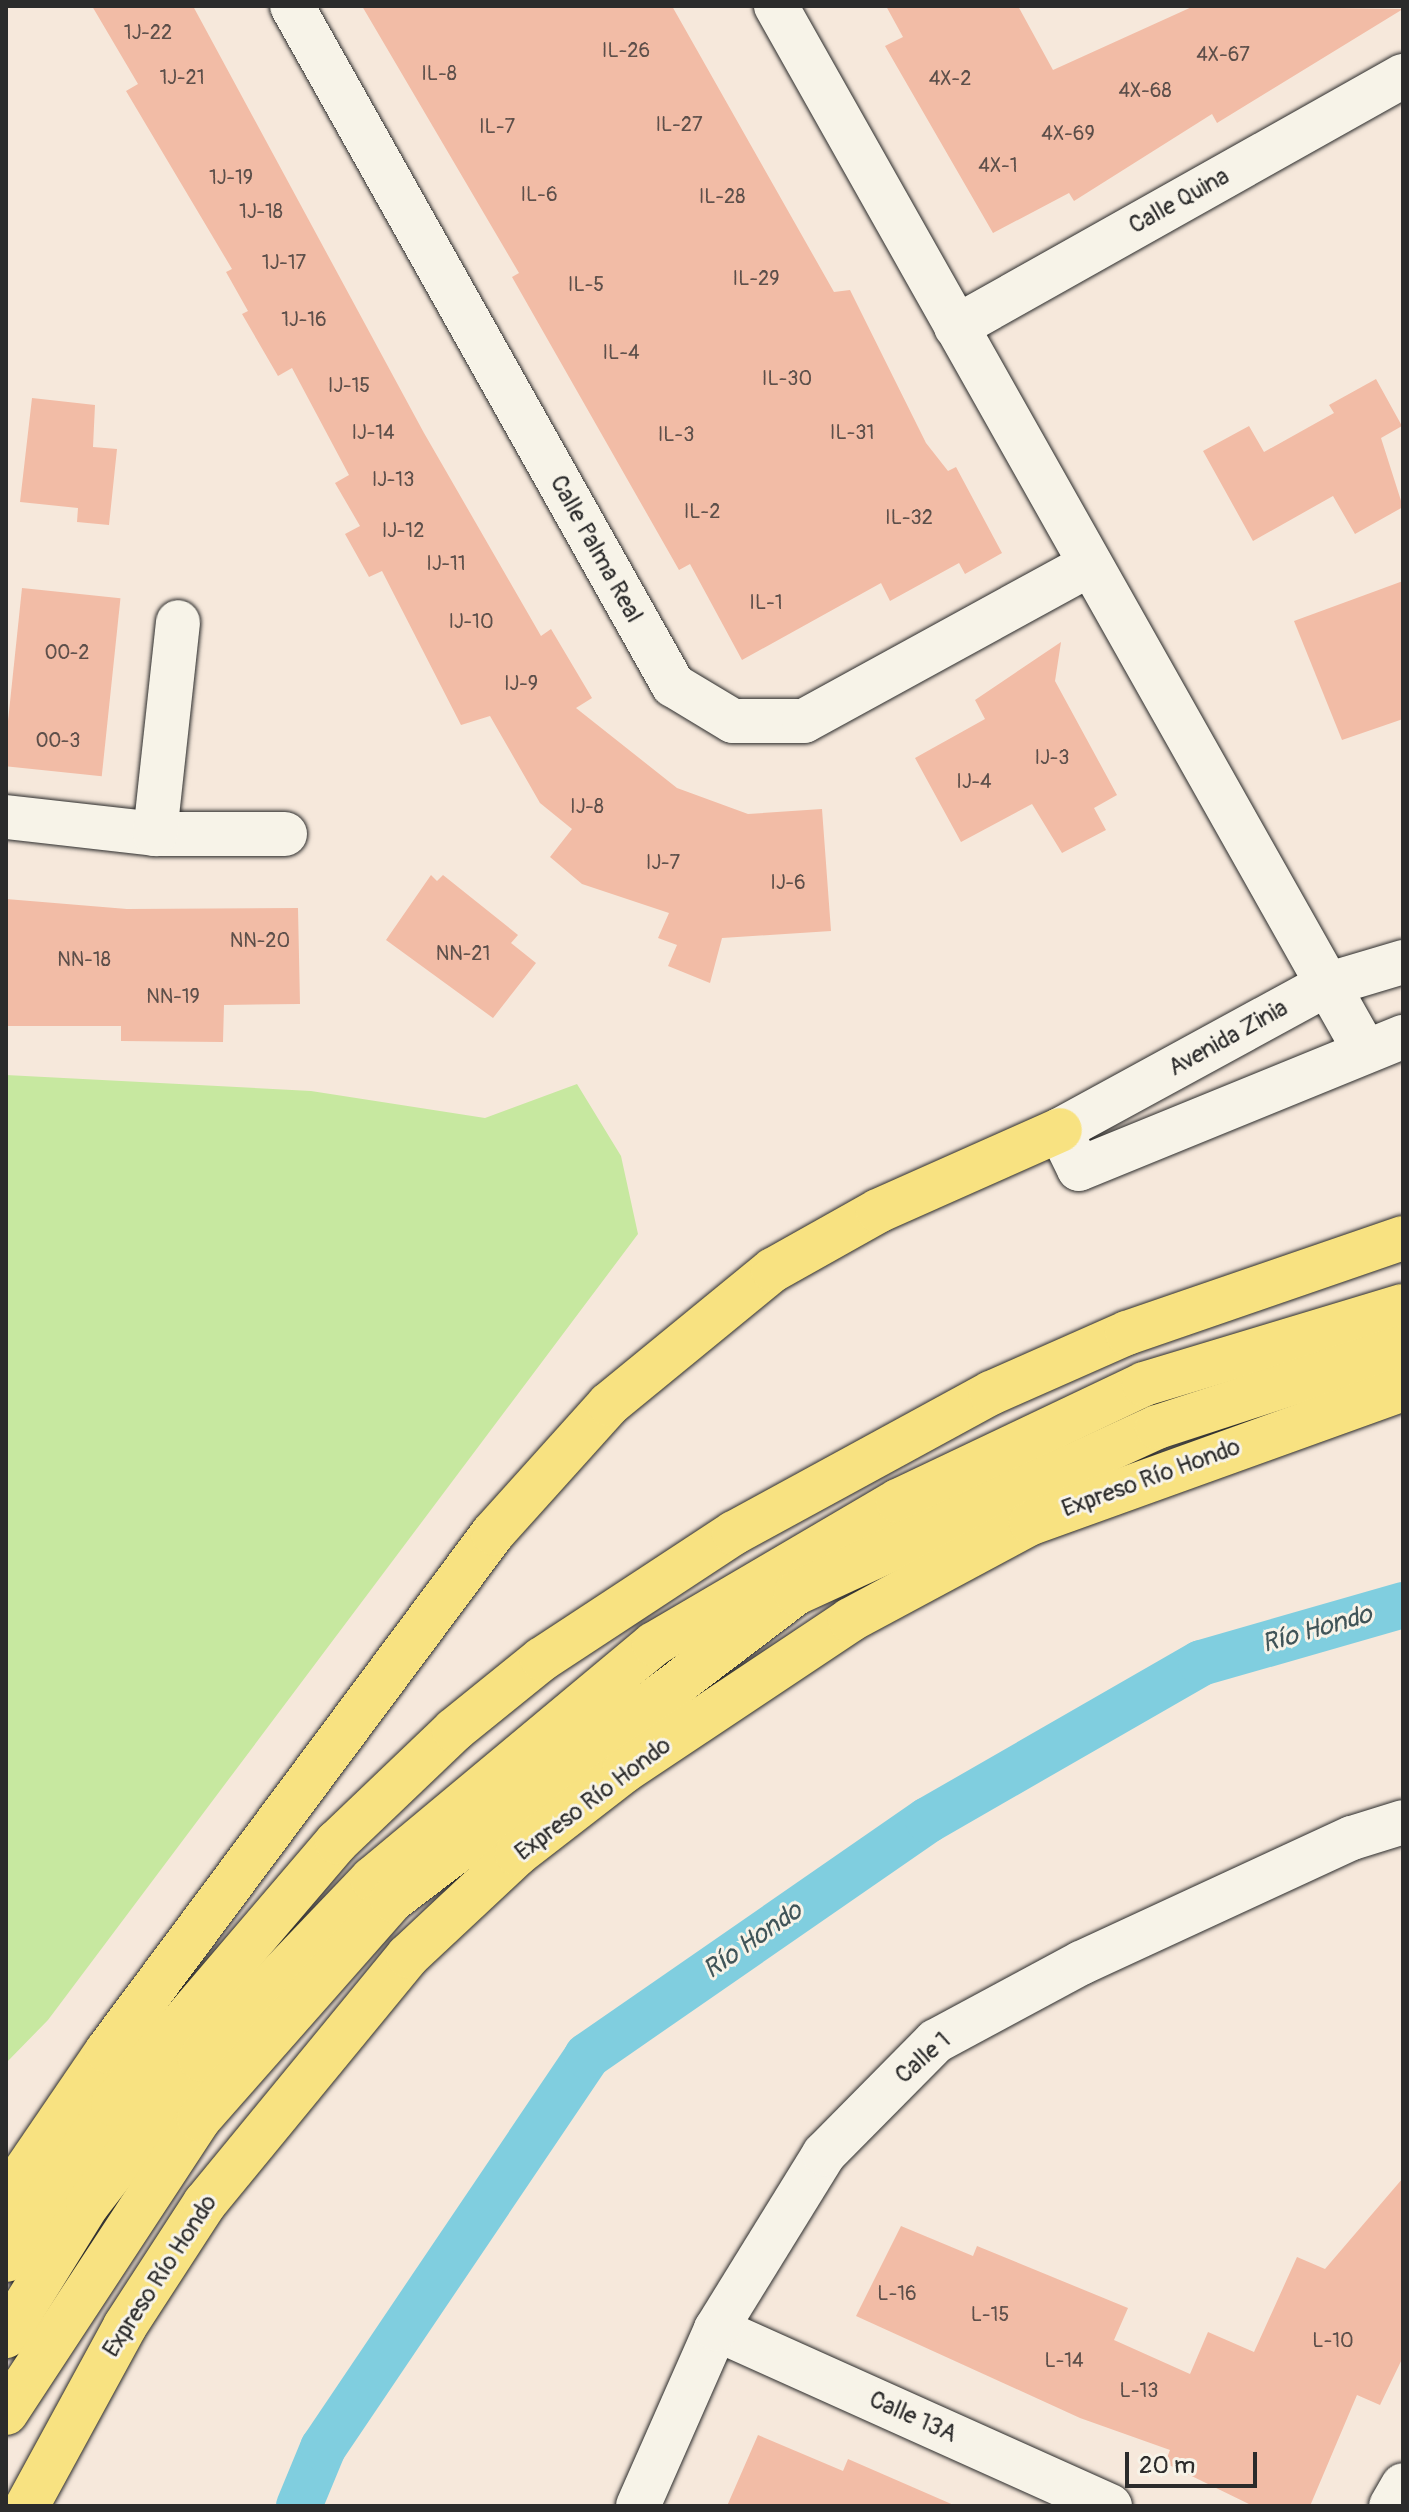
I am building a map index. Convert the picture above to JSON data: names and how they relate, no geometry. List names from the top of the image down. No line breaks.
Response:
{"streets":{"highway":["Expreso Río Hondo"],"street":["Calle Quina","Calle Palma Real","Avenida Zinia","Calle 1","Calle 13A"]},"crossings":[["Calle 1","Calle 13A"]],"water":["Río Hondo"],"house_numbers":["1J-22","IL-26","4X-67","IL-8","1J-21","4X-2","4X-68","IL-27","IL-7","4X-69","4X-1","1J-19","IL-6","IL-28","1J-18","1J-17","IL-29","IL-5","1J-16","IL-4","IL-30","IJ-15","IJ-14","IL-31","IL-3","IJ-13","IL-2","IL-32","IJ-12","IJ-11","IL-1","IJ-10","OO-2","IJ-9","OO-3","IJ-3","IJ-4","IJ-8","IJ-7","IJ-6","NN-20","NN-21","NN-18","NN-19","L-16","L-15","L-10","L-14","L-13"],"scale_bar":"20 m"}
